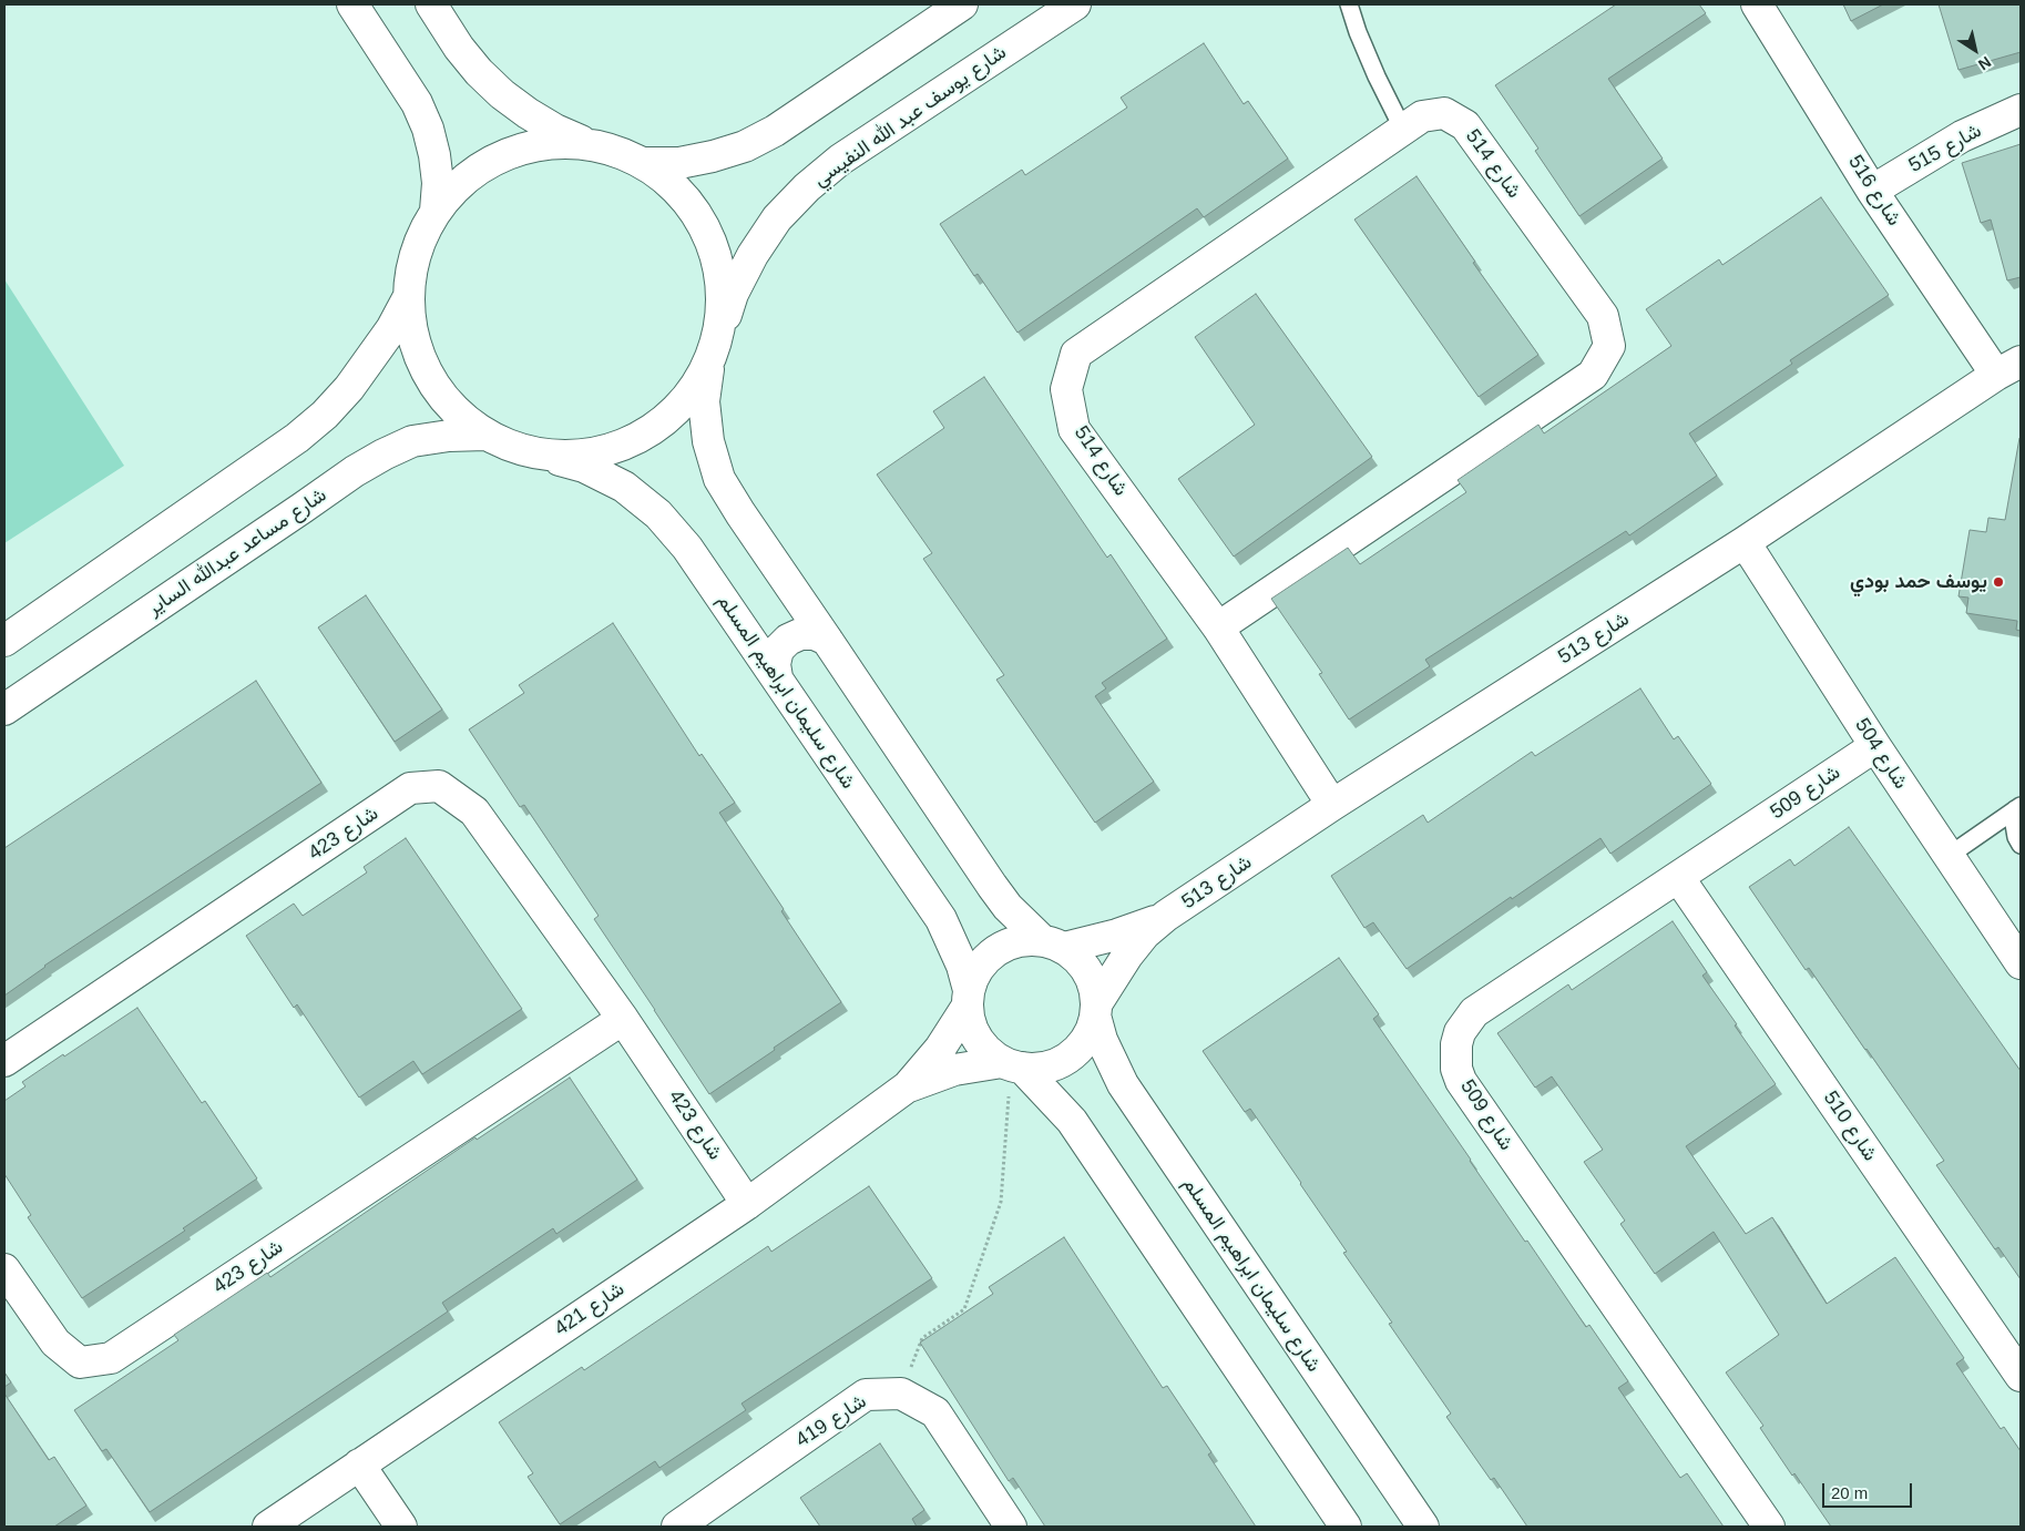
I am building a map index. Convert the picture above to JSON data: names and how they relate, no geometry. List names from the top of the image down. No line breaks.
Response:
{"streets":{"street":["شارع يوسف عبد الله النفيسي","شارع 515","شارع 514","شارع 516","شارع مساعد عبدالله الساير","شارع 513","شارع سليمان ابراهيم المسلم","شارع 504","شارع 509","شارع 423","شارع 510","شارع 421","شارع 419"]},"crossings":[["شارع 515","شارع 516"],["شارع 514","شارع 513"],["شارع 516","شارع 513"],["شارع مساعد عبدالله الساير","شارع سليمان ابراهيم المسلم"],["شارع 513","شارع سليمان ابراهيم المسلم"],["شارع 513","شارع 504"],["شارع 513","شارع 421"],["شارع سليمان ابراهيم المسلم","شارع 421"],["شارع 504","شارع 509"],["شارع 509","شارع 510"],["شارع 423","شارع 421"]],"places":["يوسف حمد بودي"],"scale_bar":"20 m","north":"bottom right"}
